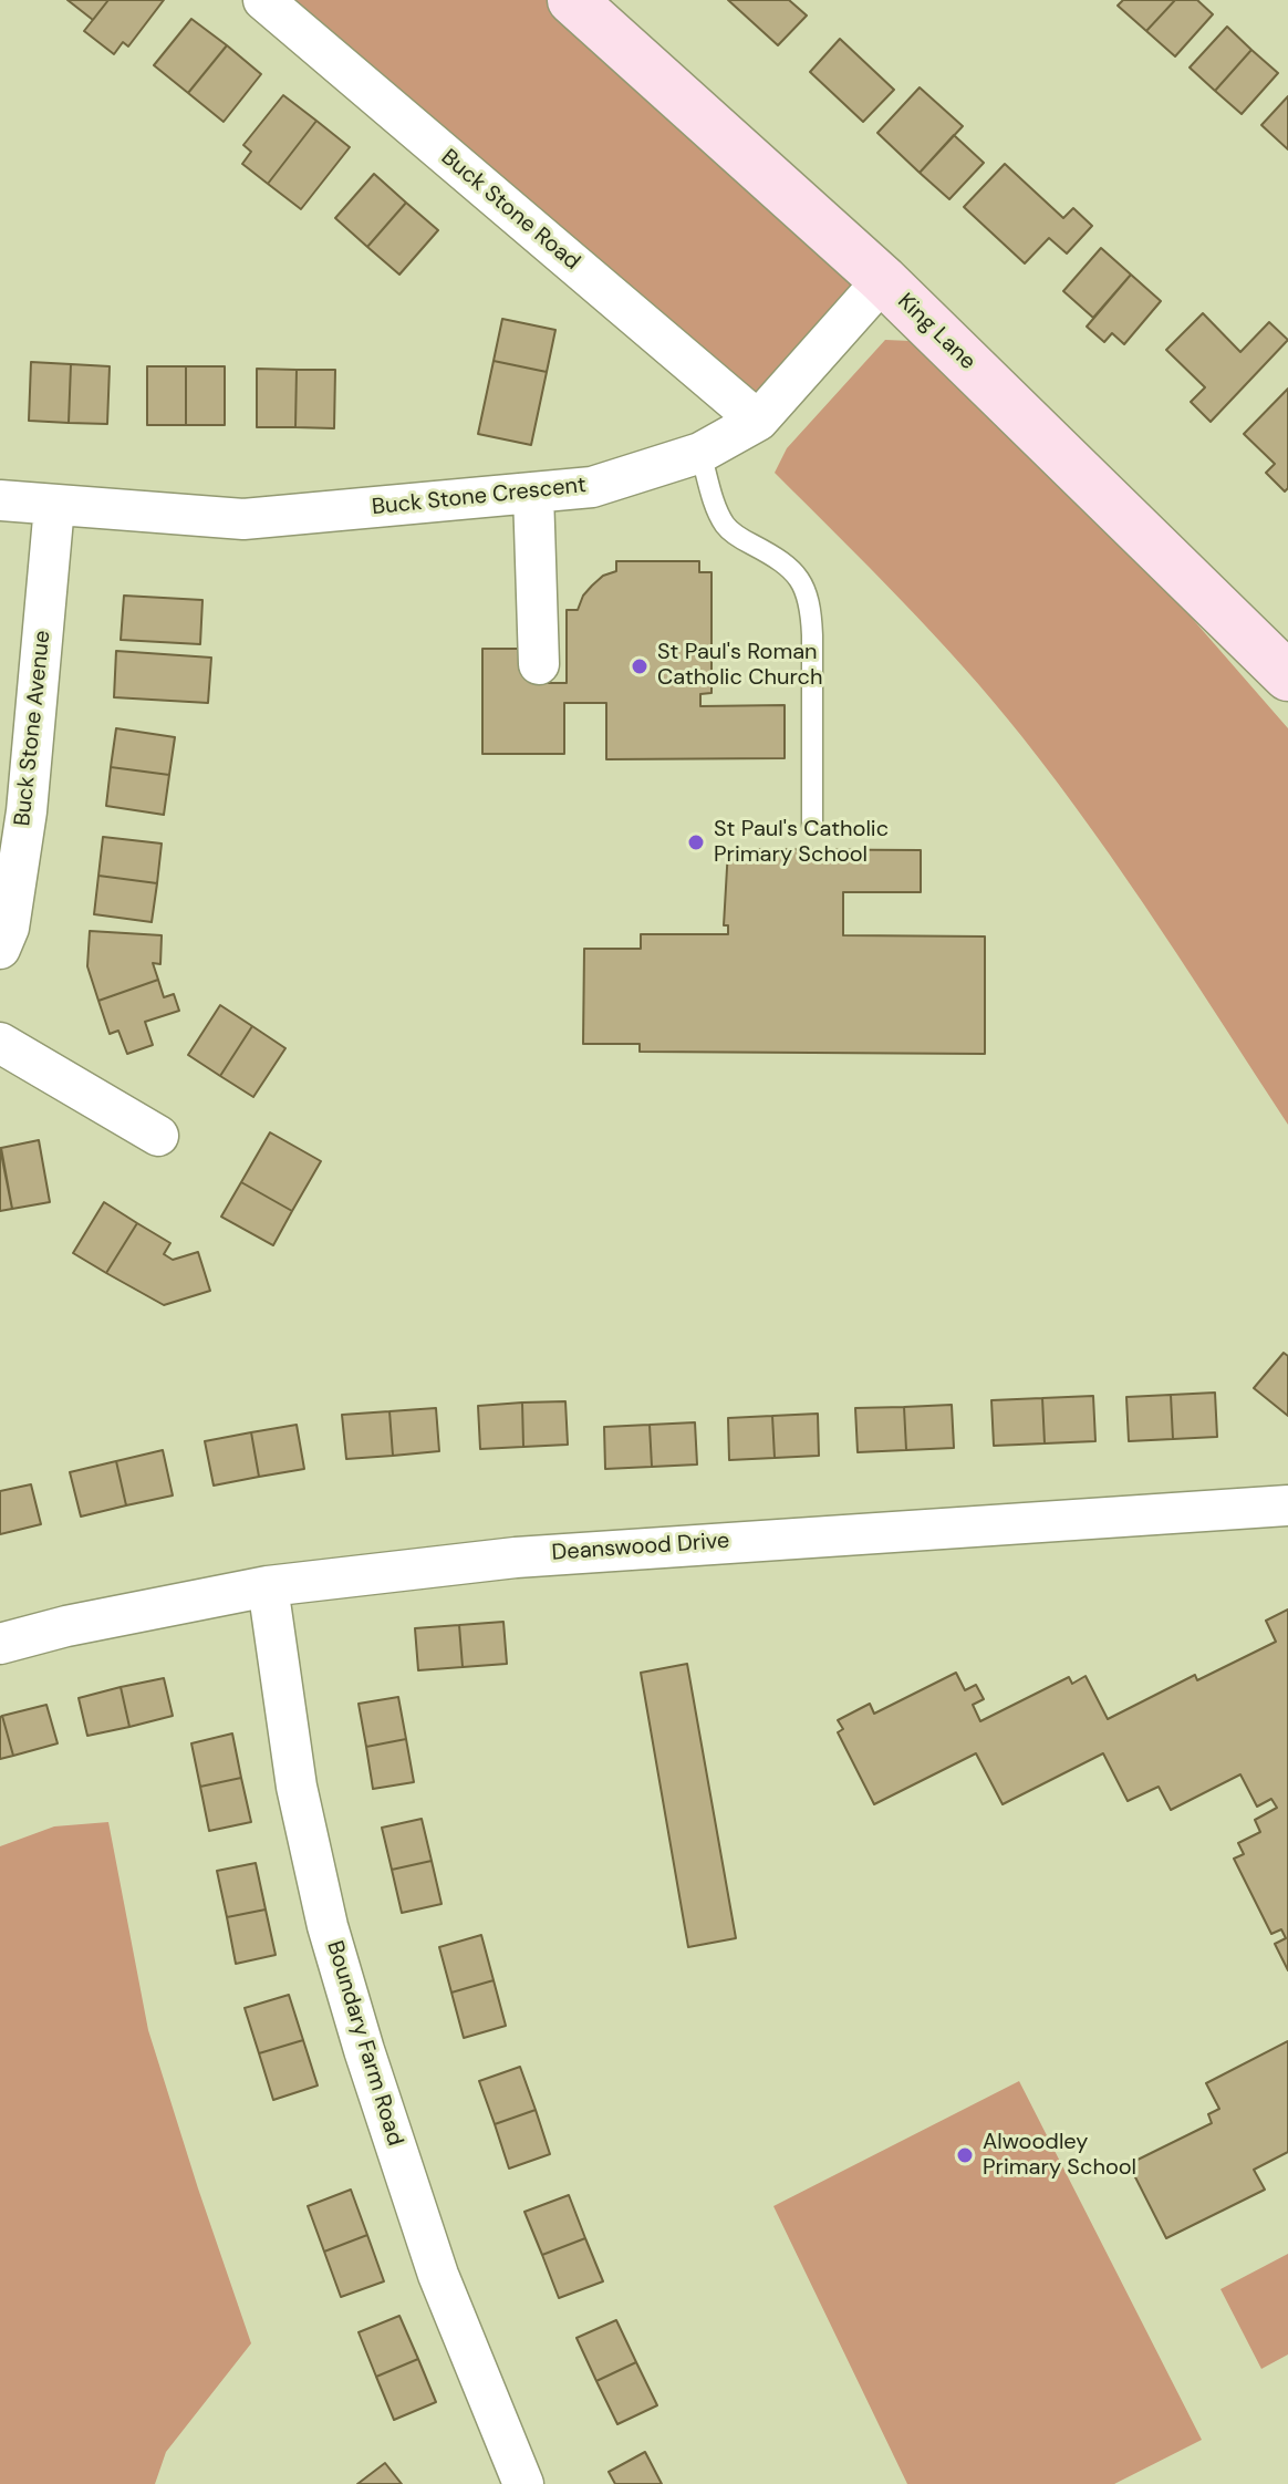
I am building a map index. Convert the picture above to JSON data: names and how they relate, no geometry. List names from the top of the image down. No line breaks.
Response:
{"streets":{"street":["Buck Stone Road","King Lane","Buck Stone Crescent","Buck Stone Avenue","Deanswood Drive","Boundary Farm Road"]},"crossings":[["Buck Stone Road","Buck Stone Crescent"],["King Lane","Buck Stone Crescent"],["Buck Stone Crescent","Buck Stone Avenue"],["Deanswood Drive","Boundary Farm Road"]],"places":["St Paul's Roman Catholic Church","St Paul's Catholic Primary School","Alwoodley Primary School"]}
